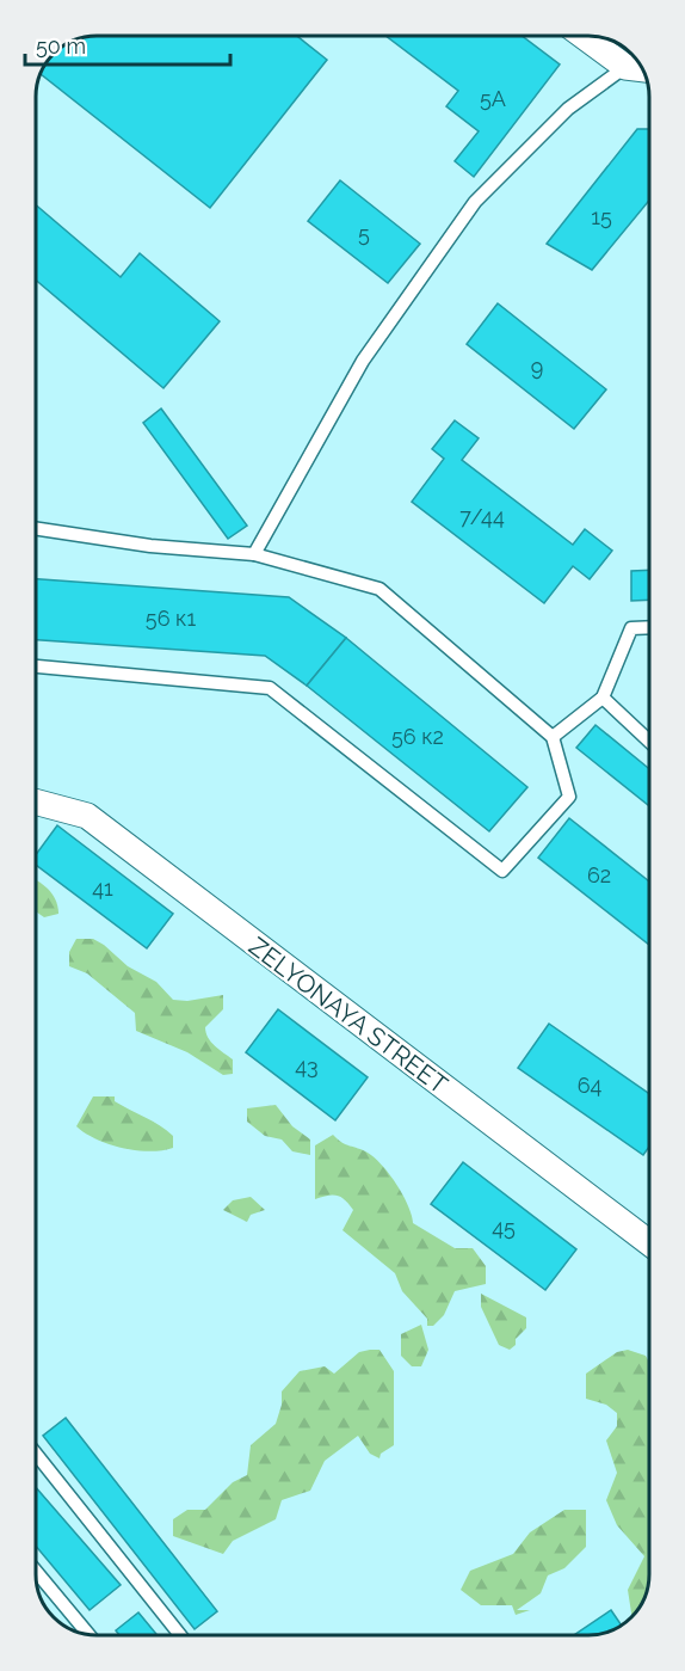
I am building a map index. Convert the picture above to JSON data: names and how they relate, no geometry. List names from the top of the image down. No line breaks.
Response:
{"streets":{"street":["ZELYONAYA STREET"]},"house_numbers":["5А","15","5","9","7/44","56 к1","56 к2","62","41","43","64","45"],"scale_bar":"50 m"}
